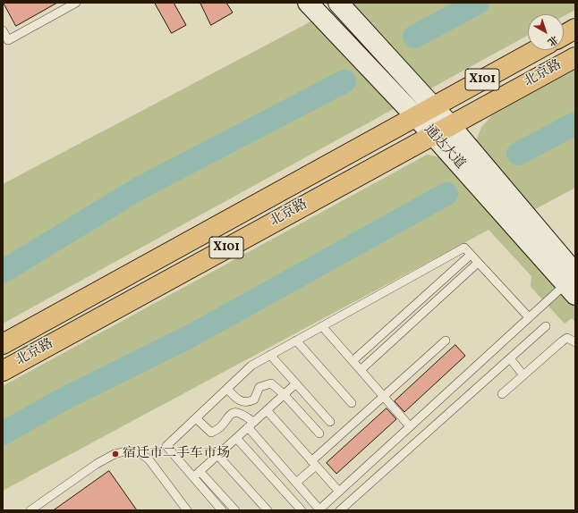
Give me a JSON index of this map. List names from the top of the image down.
{
  "streets": {
    "main road": ["北京路", "X101", "通达大道"]
  },
  "crossings": [
    ["北京路", "通达大道"]
  ],
  "places": ["宿迁市二手车市场"],
  "north": "bottom right"
}
